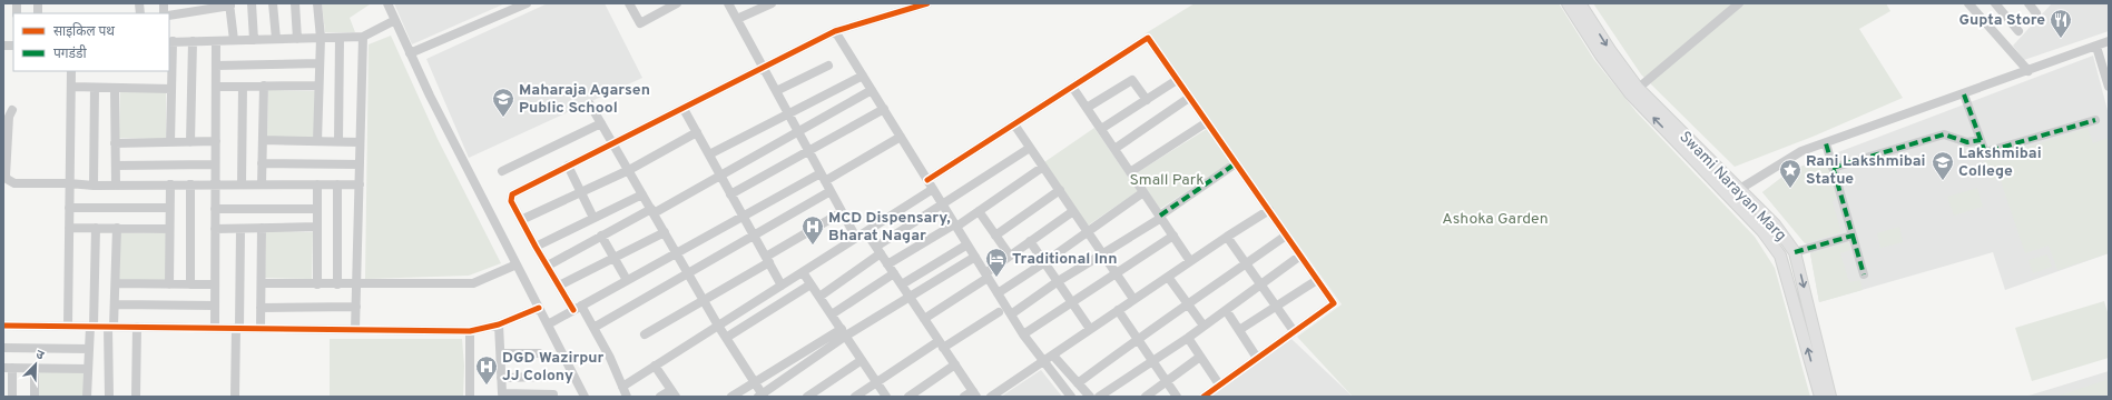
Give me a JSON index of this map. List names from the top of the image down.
{
  "streets": {
    "main road": ["Swami Narayan Marg"]
  },
  "parks": ["Small Park", "Ashoka Garden"],
  "places": {
    "restaurant": ["Gupta Store"],
    "school or university": ["Maharaja Agarsen Public School", "Lakshmibai College"],
    "place": ["Rani Lakshmibai Statue"],
    "hospital": ["MCD Dispensary, Bharat Nagar", "DGD Wazirpur JJ Colony"],
    "hotel": ["Traditional Inn"]
  },
  "legend": ["साइकिल पथ", "पगडंडी"],
  "north": "top right"
}
